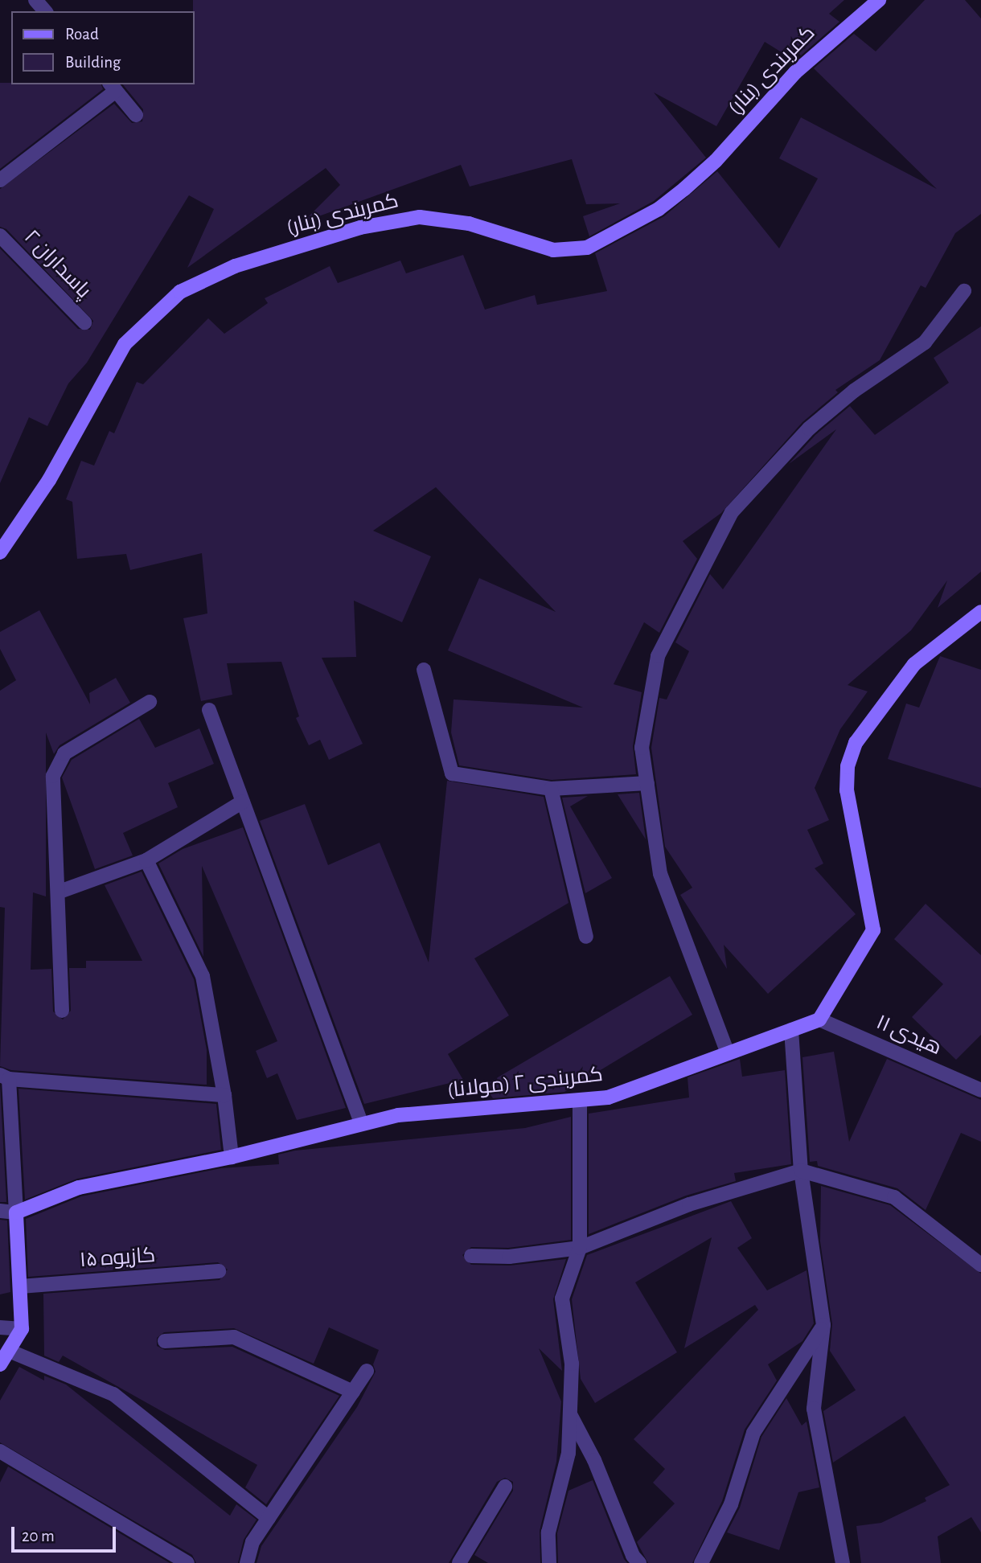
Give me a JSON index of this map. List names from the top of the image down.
{
  "streets": {
    "street": [
      "کمربندی (بنار)",
      "پاسداران ۲",
      "هیدی ۱۱",
      "کمربندی ۲ (مولانا)",
      "کازیوه ۱۵"
    ]
  },
  "crossings": [
    ["هیدی ۱۱", "کمربندی ۲ (مولانا)"]
  ],
  "legend": ["Road", "Building"],
  "scale_bar": "20 m"
}
